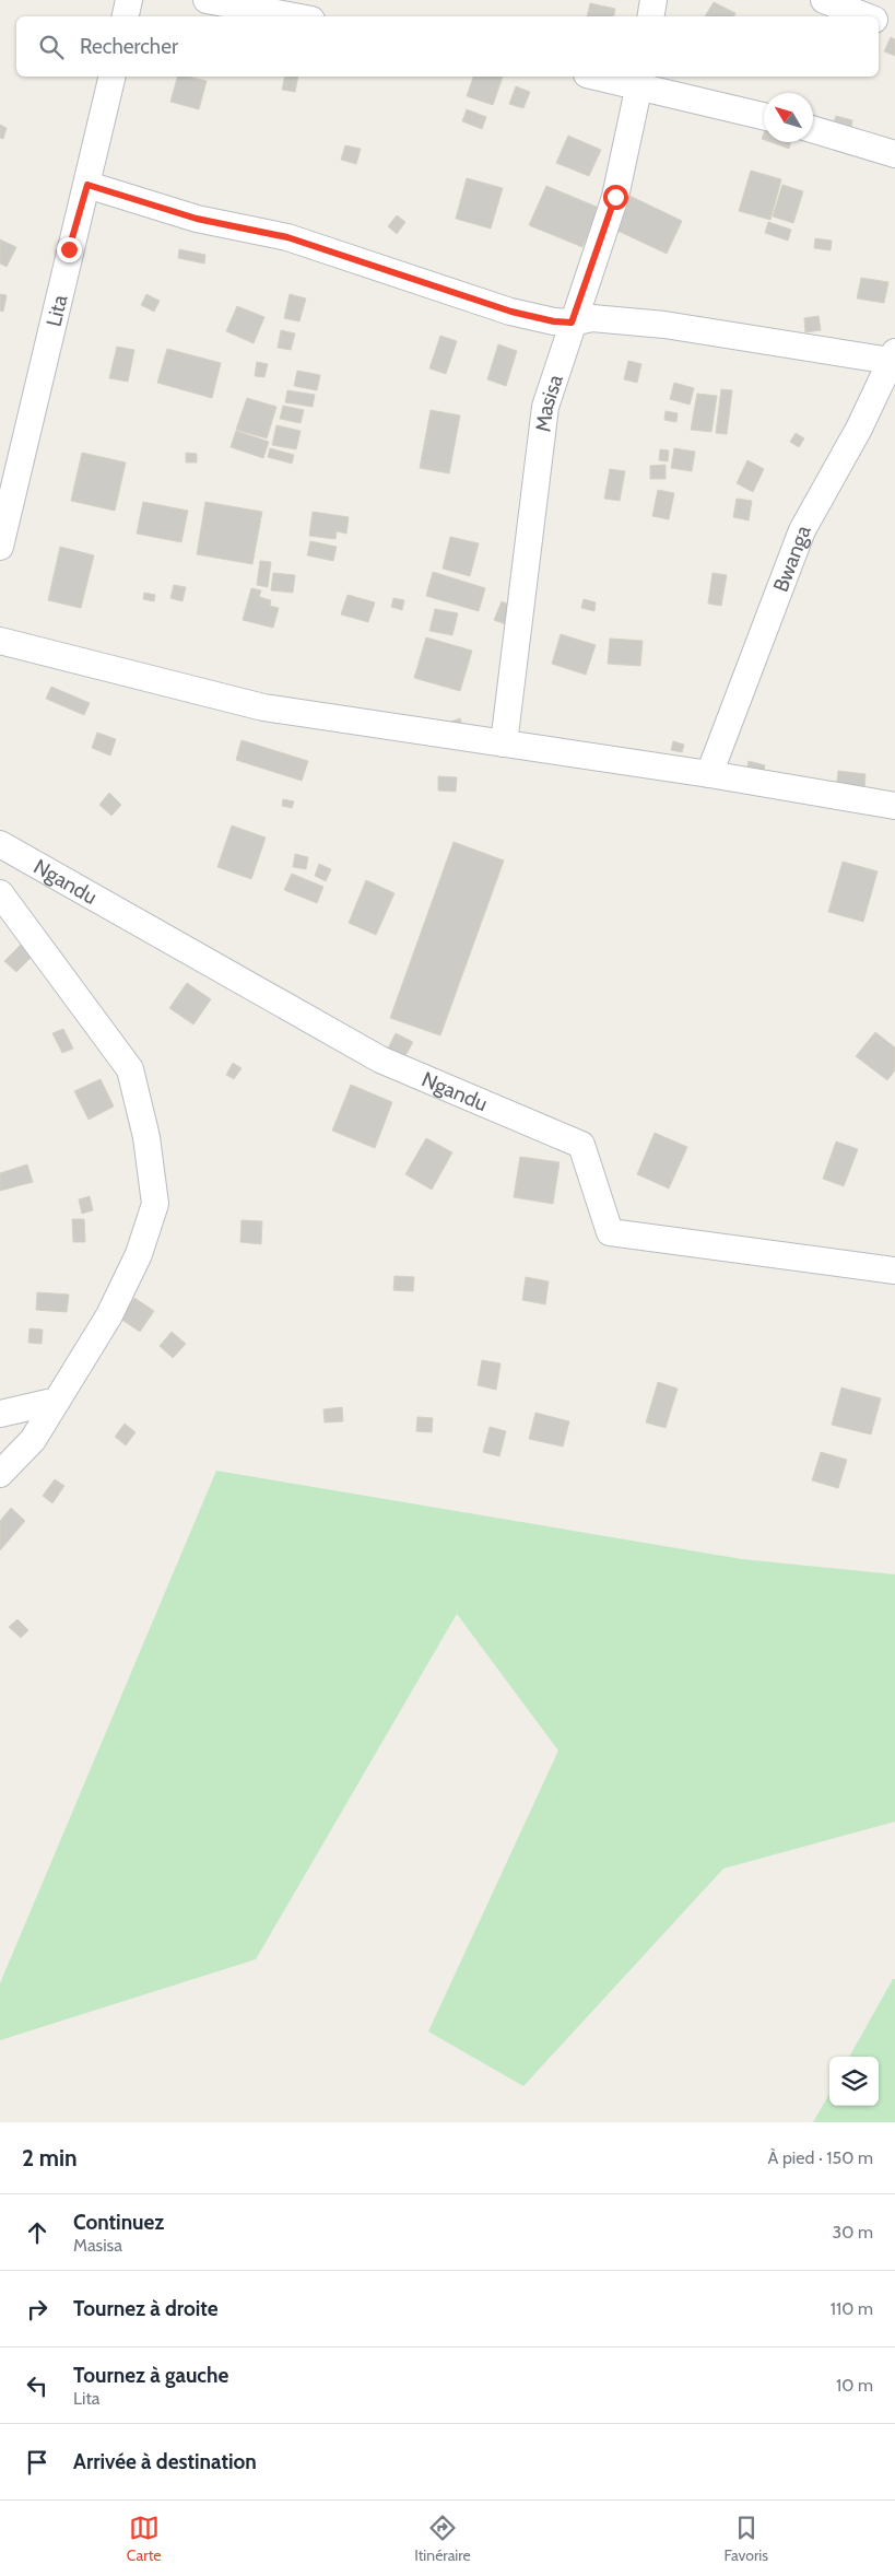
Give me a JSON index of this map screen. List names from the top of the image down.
{
  "streets": {
    "street": [
      "Lita",
      "Masisa",
      "Bwanga",
      "Ngandu"
    ]
  },
  "north": "top left",
  "page": {
    "search": "Rechercher",
    "heading": ["2 min", "À pied · 150 m"],
    "list": [
      ["Continuez", "Masisa", "30 m"],
      ["Tournez à droite", "110 m"],
      ["Tournez à gauche", "Lita", "10 m"],
      "Arrivée à destination"
    ],
    "nav": ["Carte", "Itinéraire", "Favoris"]
  }
}
